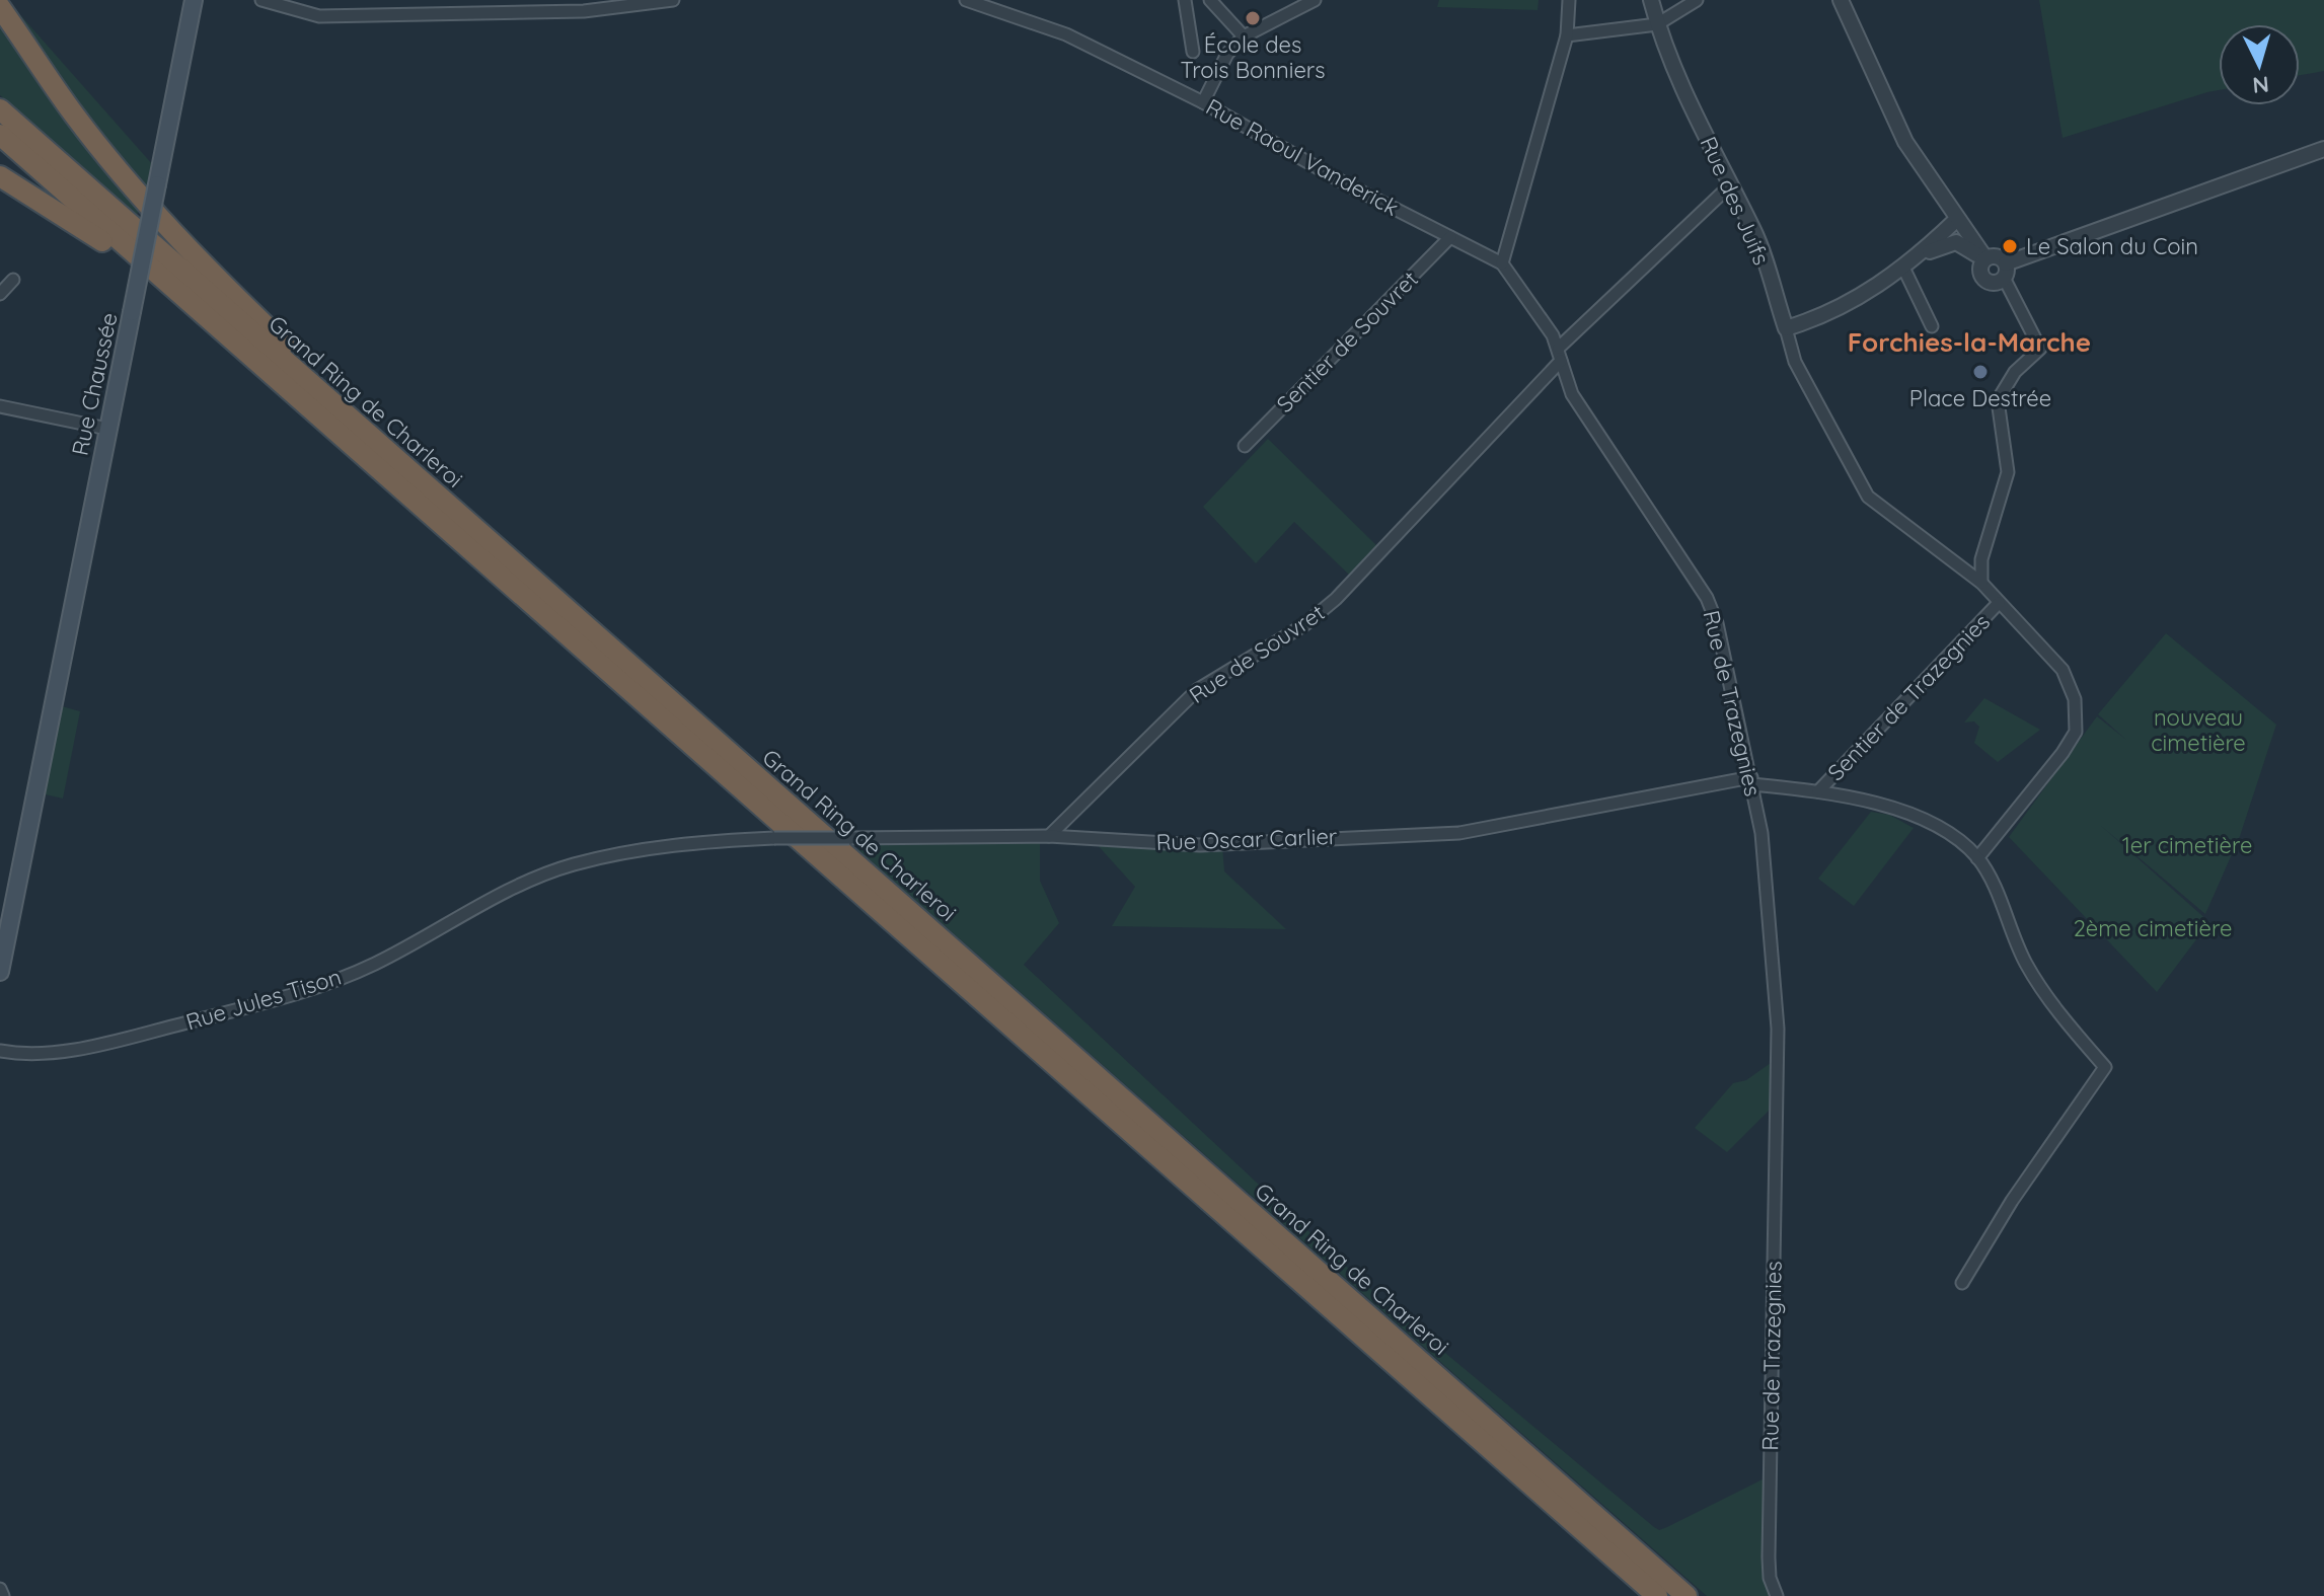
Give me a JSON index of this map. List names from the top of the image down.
{
  "streets": {
    "highway": ["Grand Ring de Charleroi"],
    "main road": ["Rue Chaussée"],
    "street": [
      "Rue Raoul Vanderick",
      "Rue des Juifs",
      "Sentier de Souvret",
      "Rue de Souvret",
      "Sentier de Trazegnies",
      "Rue de Trazegnies",
      "Rue Oscar Carlier",
      "Rue Jules Tison"
    ]
  },
  "crossings": [
    ["Rue Raoul Vanderick", "Sentier de Souvret"],
    ["Rue Raoul Vanderick", "Rue de Trazegnies"],
    ["Rue de Souvret", "Rue de Trazegnies"],
    ["Rue de Souvret", "Rue Oscar Carlier"],
    ["Sentier de Trazegnies", "Rue Oscar Carlier"],
    ["Rue de Trazegnies", "Rue Oscar Carlier"],
    ["Rue Oscar Carlier", "Rue Jules Tison"]
  ],
  "districts": ["Forchies-la-Marche"],
  "parks": ["nouveau cimetière", "1er cimetière", "2ème cimetière"],
  "places": ["École des Trois Bonniers", "Le Salon du Coin", "Place Destrée"],
  "north": "bottom"
}
